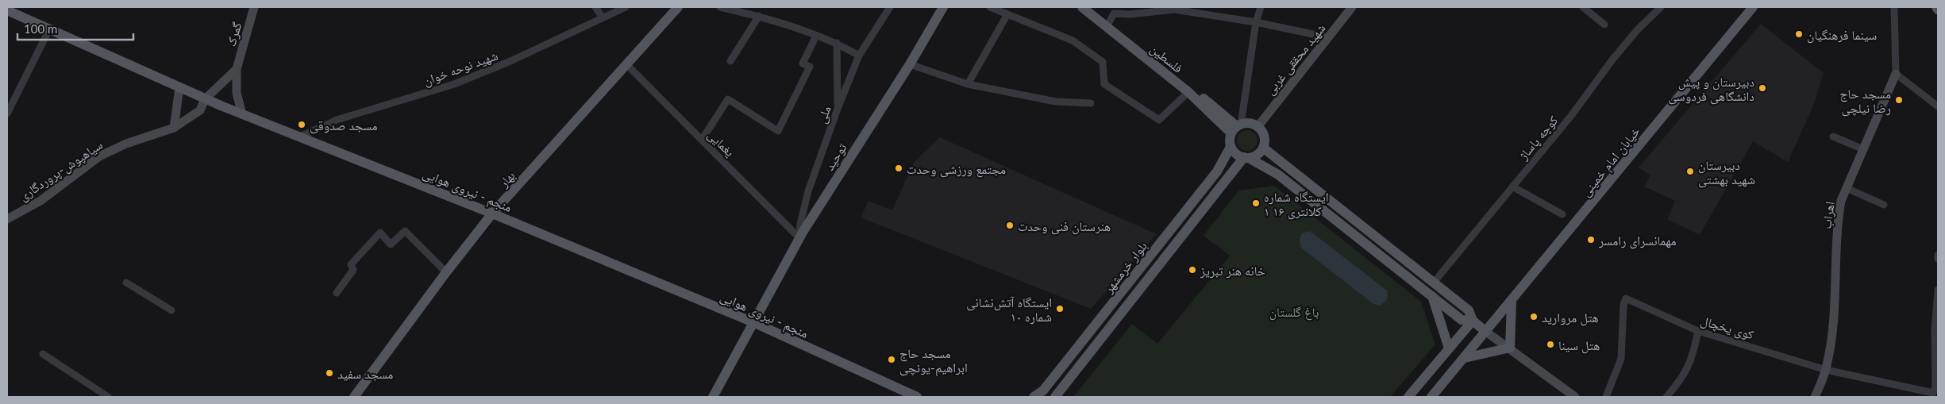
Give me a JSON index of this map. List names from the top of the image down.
{
  "streets": {
    "main road": [
      "فلسطین",
      "توحید",
      "خیابان امام خمینی",
      "بهار",
      "منجم - نیروی هوایی",
      "بلوار خرمشهر"
    ],
    "street": [
      "گمرک",
      "شهید محققی غربی",
      "شهید نوحه خوان",
      "ملی",
      "کوچه پاساژ",
      "یغمایی",
      "سیاهپوش-پروردگاری",
      "اهراب",
      "کوی یخچال"
    ]
  },
  "crossings": [
    ["گمرک", "منجم - نیروی هوایی"],
    ["فلسطین", "شهید محققی غربی"],
    ["فلسطین", "بلوار خرمشهر"],
    ["شهید محققی غربی", "بلوار خرمشهر"],
    ["شهید نوحه خوان", "منجم - نیروی هوایی"],
    ["ملی", "یغمایی"],
    ["ملی", "توحید"],
    ["یغمایی", "توحید"],
    ["یغمایی", "بهار"],
    ["توحید", "منجم - نیروی هوایی"],
    ["سیاهپوش-پروردگاری", "منجم - نیروی هوایی"],
    ["بهار", "منجم - نیروی هوایی"],
    ["اهراب", "کوی یخچال"]
  ],
  "parks": ["باغ گلستان"],
  "places": [
    "سینما فرهنگیان",
    "دبیرستان و پیش دانشگاهی فردوسی",
    "مسجد حاج رضا نیلچی",
    "مسجد صدوقی",
    "مجتمع ورزشی وحدت",
    "دبیرستان شهید بهشتی",
    "ایستگاه شماره ۱ کلانتری ۱۶",
    "هنرستان فنی وحدت",
    "مهمانسرای رامسر",
    "خانه هنر تبریز",
    "ایستگاه آتش‌نشانی شماره ۱۰",
    "هتل مروارید",
    "هتل سینا",
    "مسجد حاج ابراهیم-یونچی",
    "مسجد سفید"
  ],
  "scale_bar": "100 m"
}
